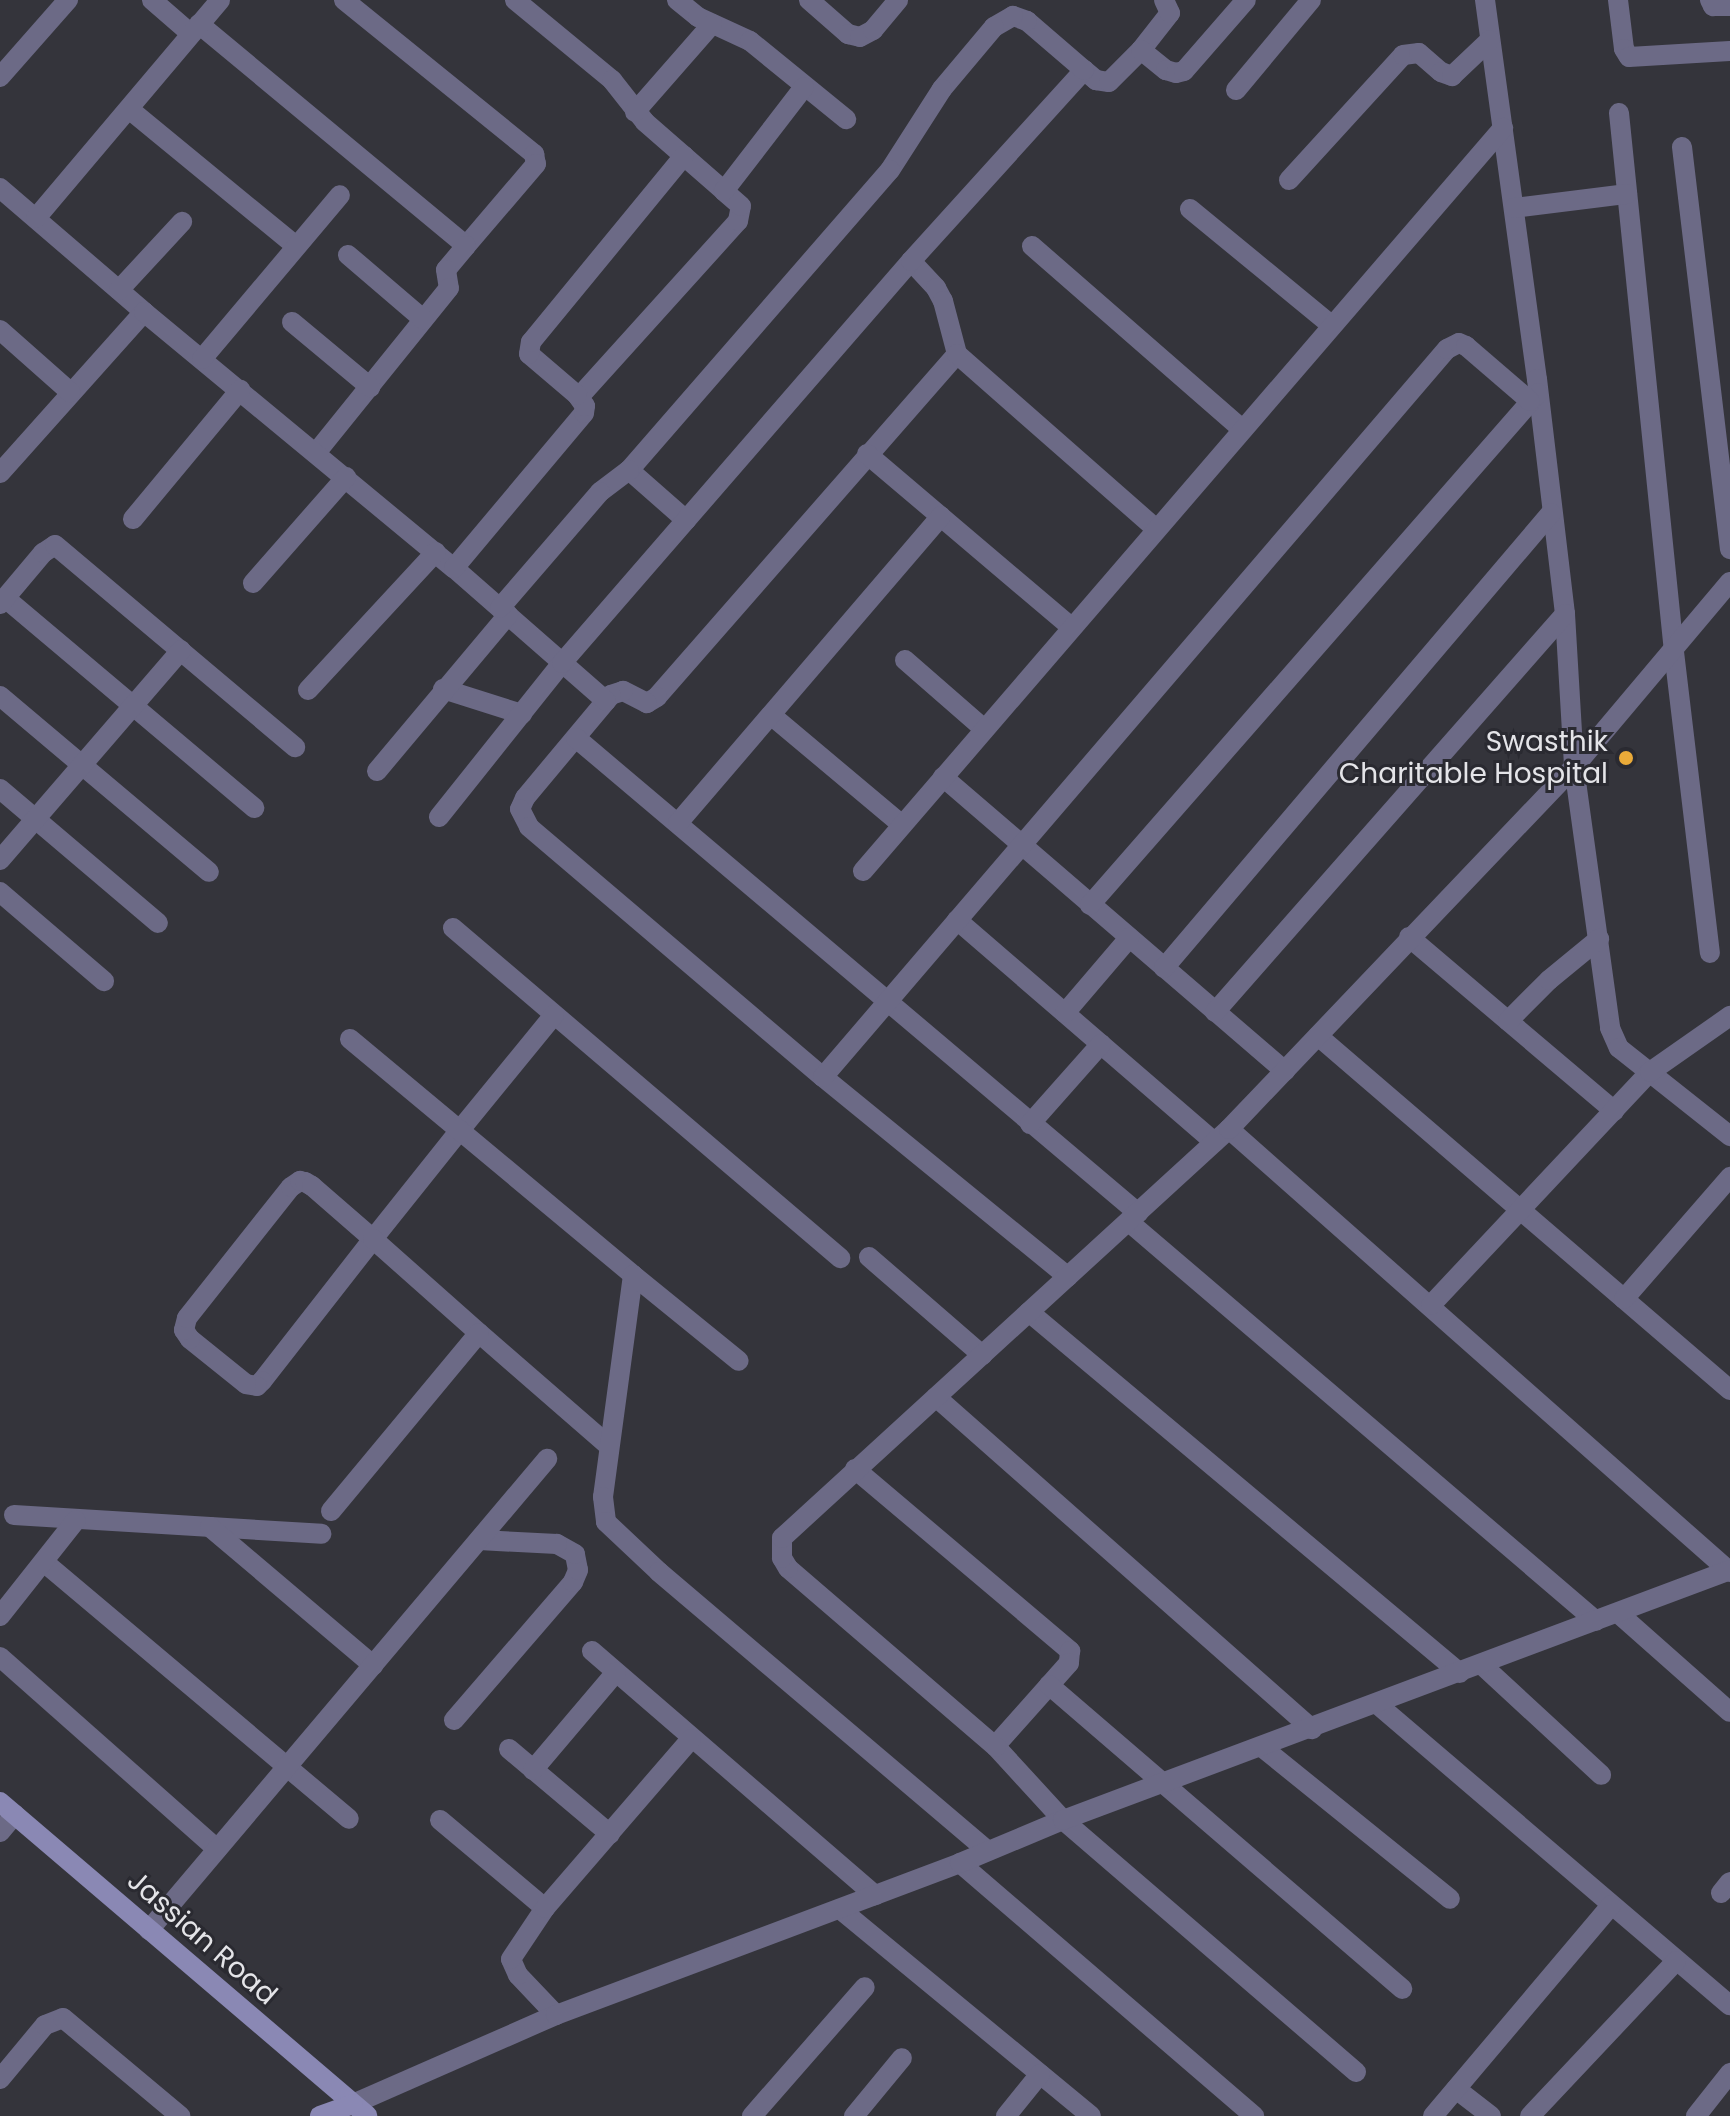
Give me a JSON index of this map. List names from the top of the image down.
{
  "streets": {
    "street": ["Jassian Road"]
  },
  "places": ["Swasthik Charitable Hospital"]
}
